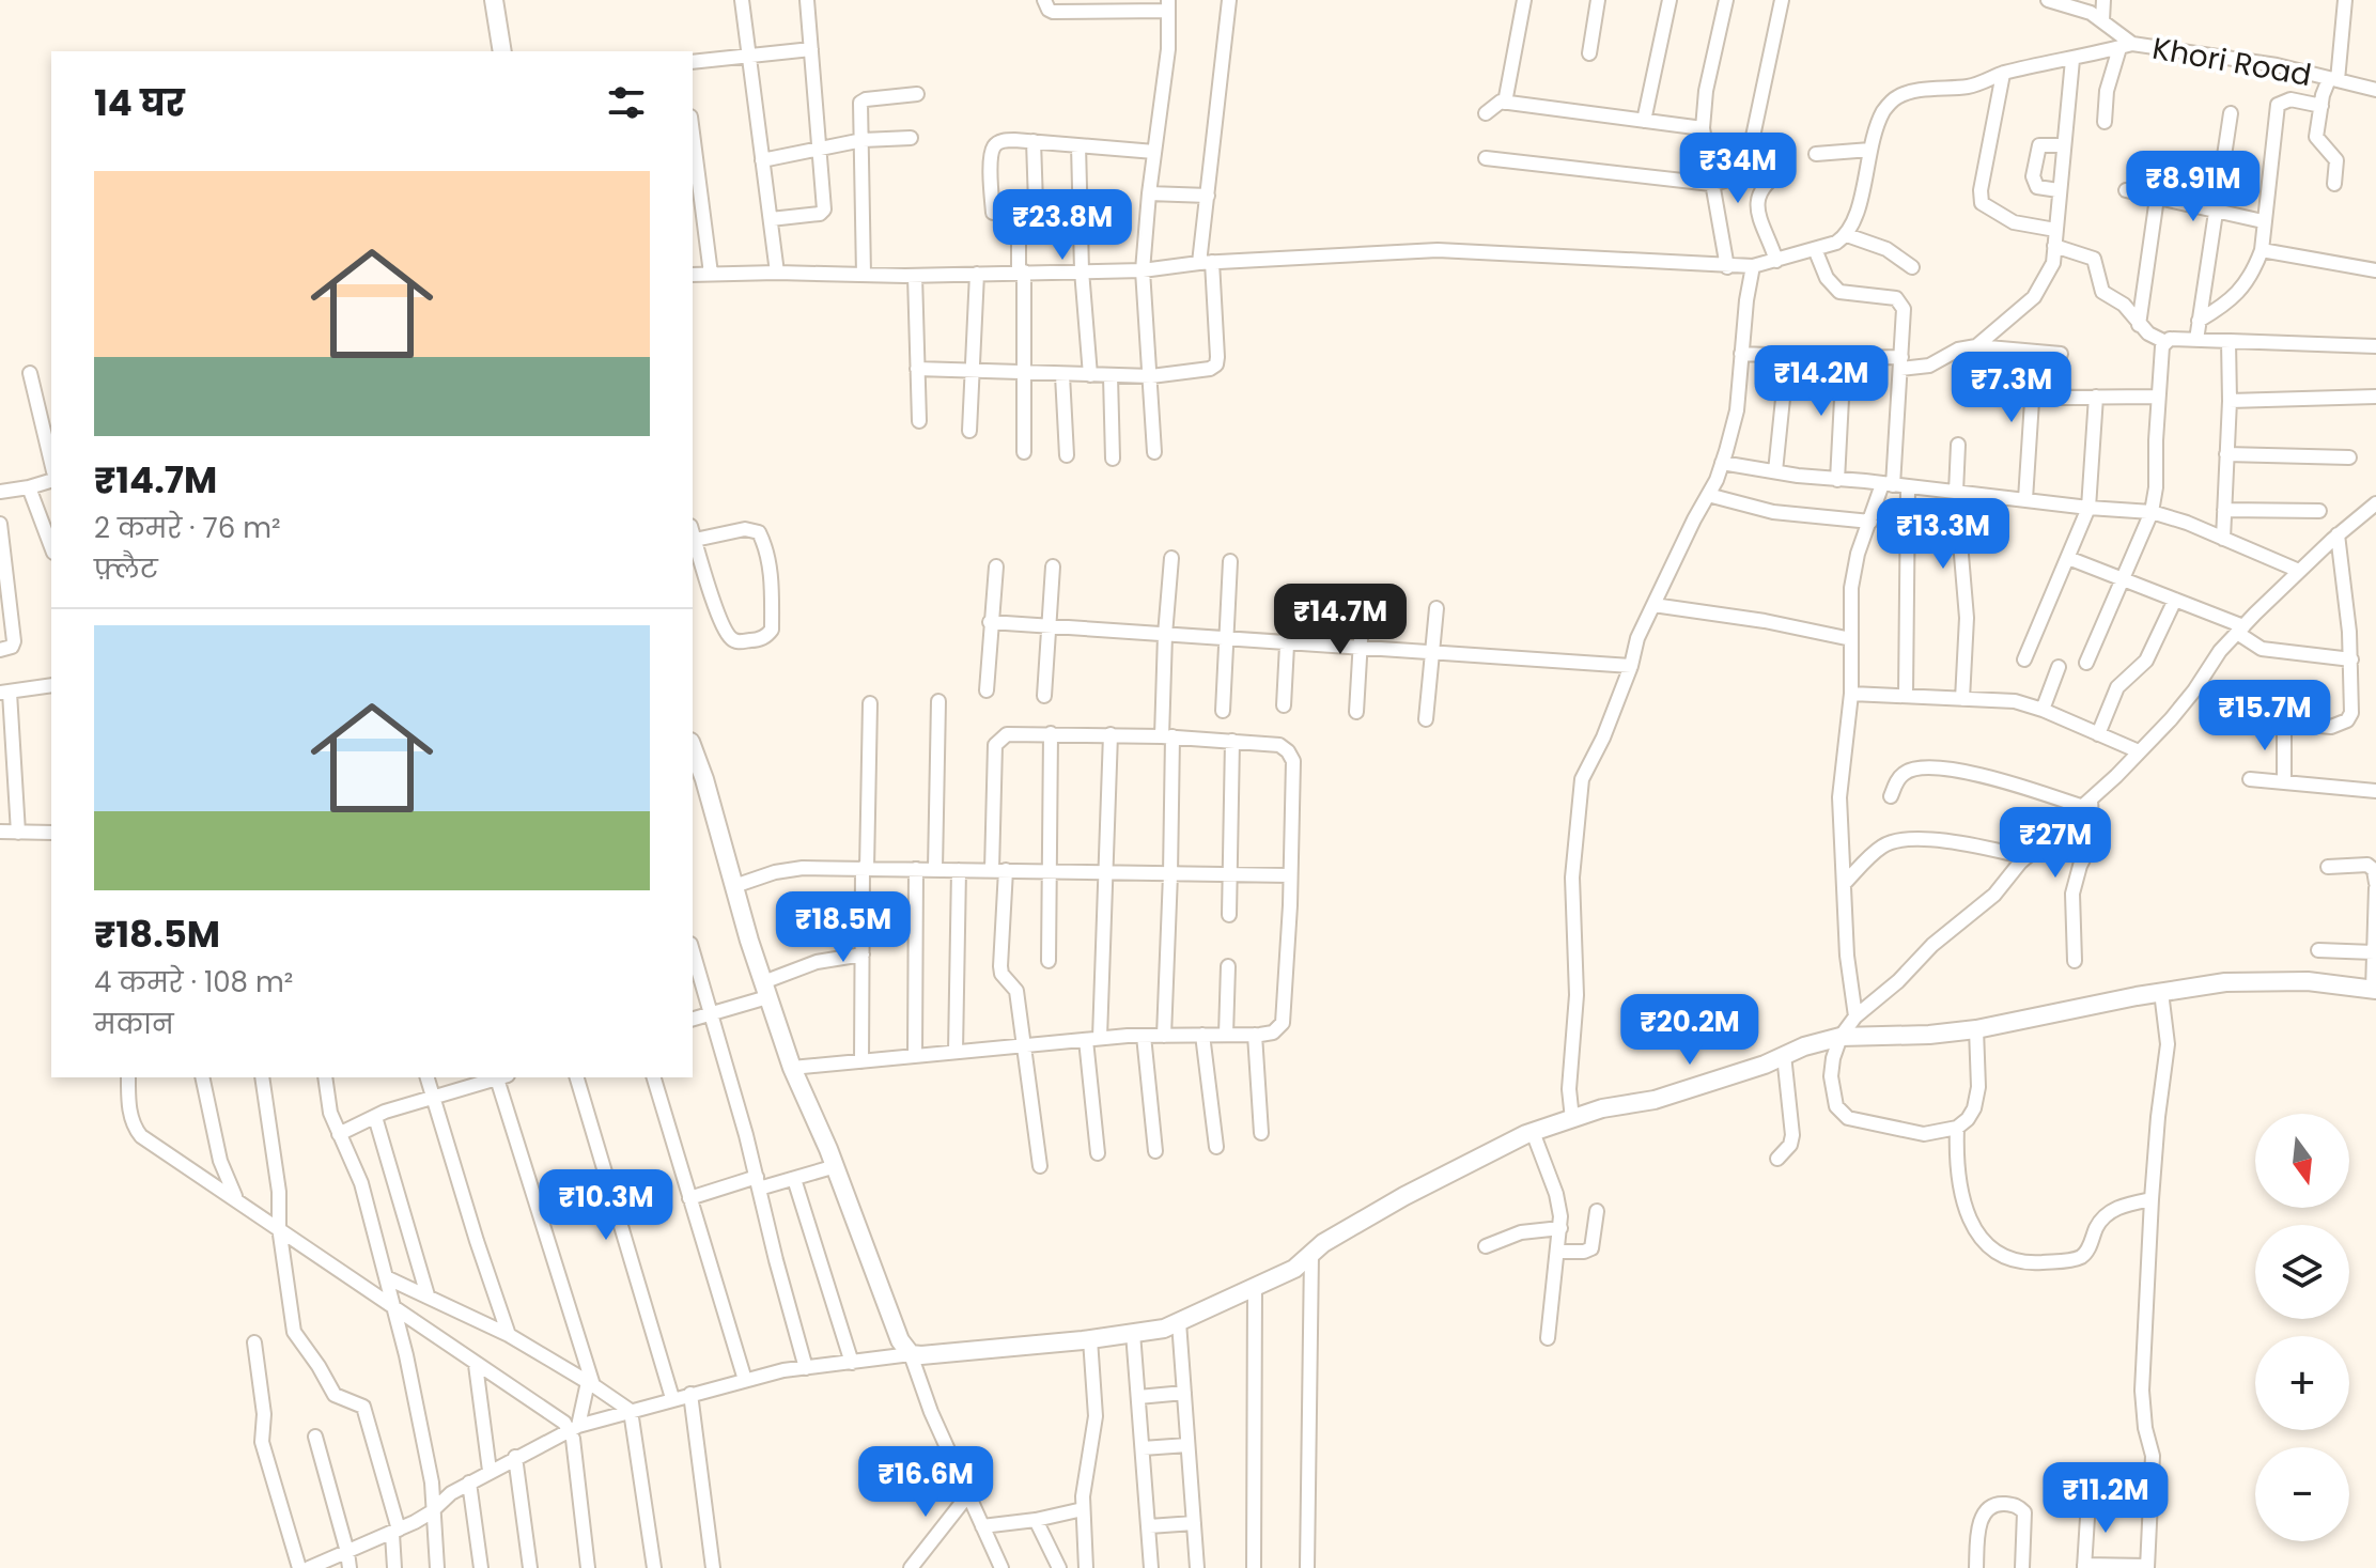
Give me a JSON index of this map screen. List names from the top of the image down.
{
  "streets": {
    "street": ["Khori Road"]
  },
  "north": "bottom",
  "page": {
    "heading": "14 घर",
    "price": [
      "₹34M",
      "₹8.91M",
      "₹23.8M",
      "₹14.2M",
      "₹7.3M",
      "₹13.3M",
      "₹14.7M",
      "₹15.7M",
      "₹27M",
      "₹18.5M",
      "₹20.2M",
      "₹10.3M",
      "₹16.6M",
      "₹11.2M"
    ],
    "list": [
      {
        "name": "₹14.7M",
        "note": "2 कमरे · 76 m² · फ़्लैट"
      },
      {
        "name": "₹18.5M",
        "note": "4 कमरे · 108 m² · मकान"
      }
    ],
    "map_buttons": ["+", "−"]
  }
}
